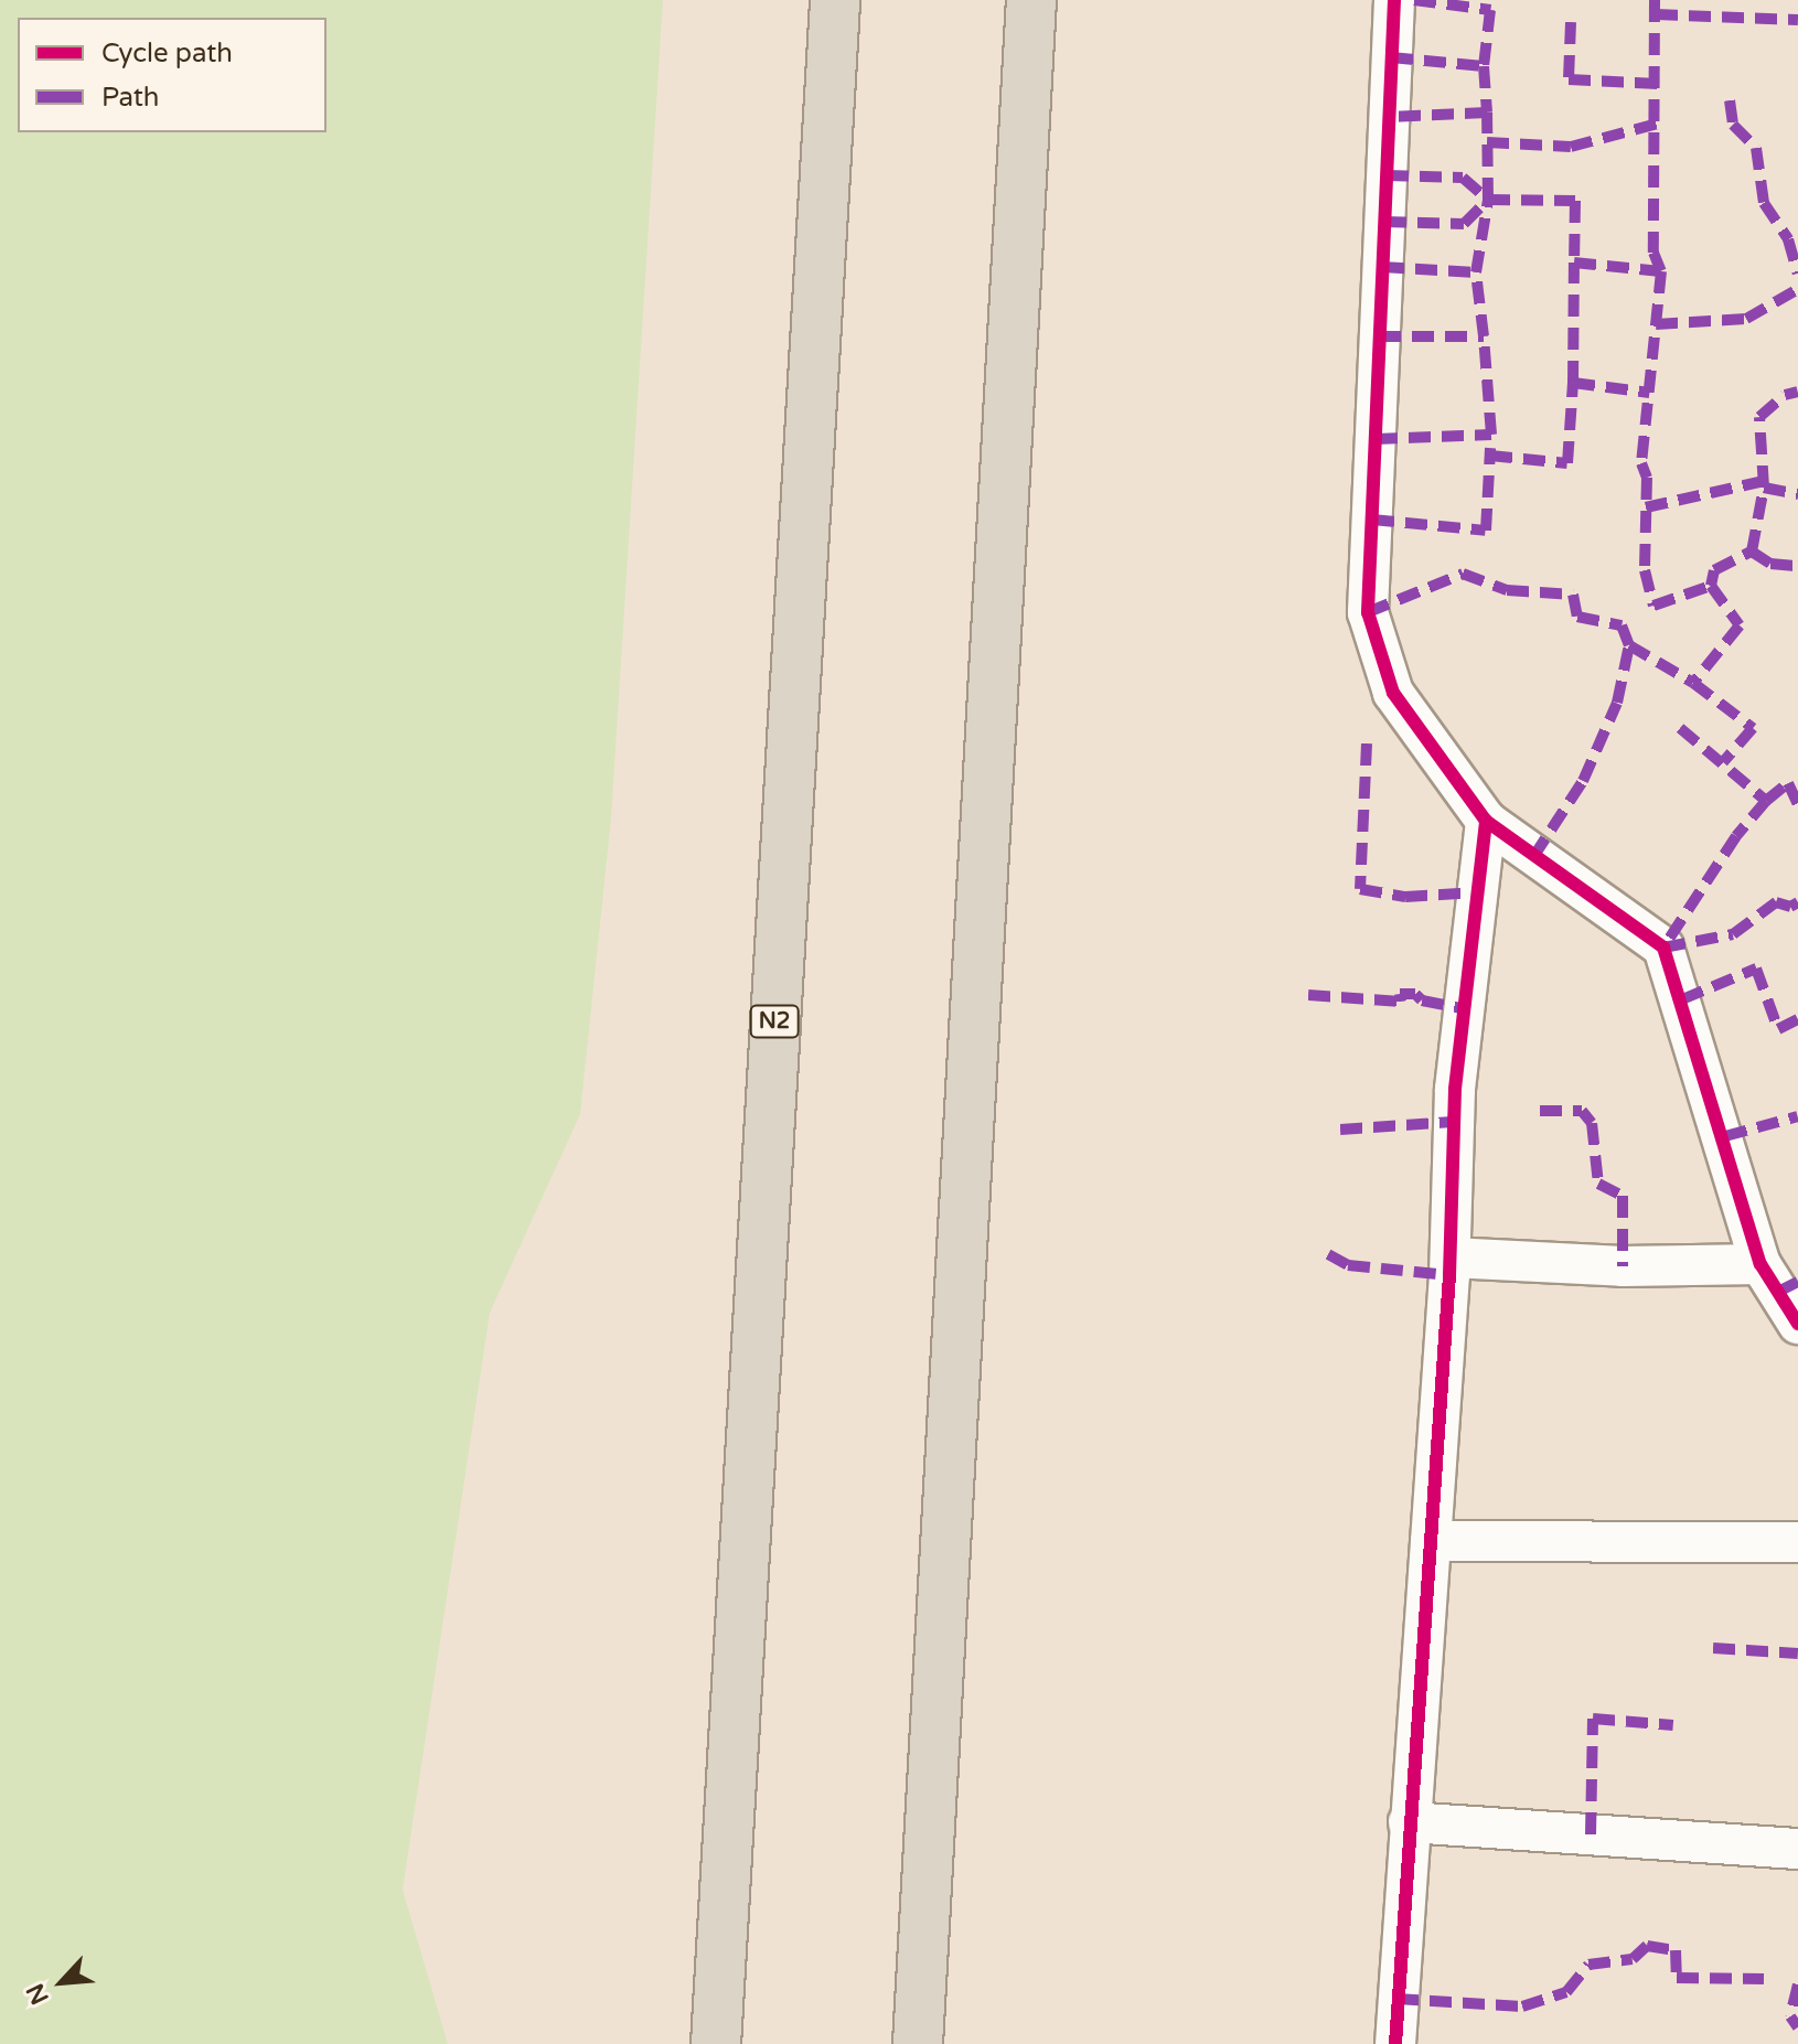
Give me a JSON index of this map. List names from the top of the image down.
{
  "streets": {
    "highway": ["N2"]
  },
  "legend": ["Cycle path", "Path"],
  "north": "bottom left"
}
